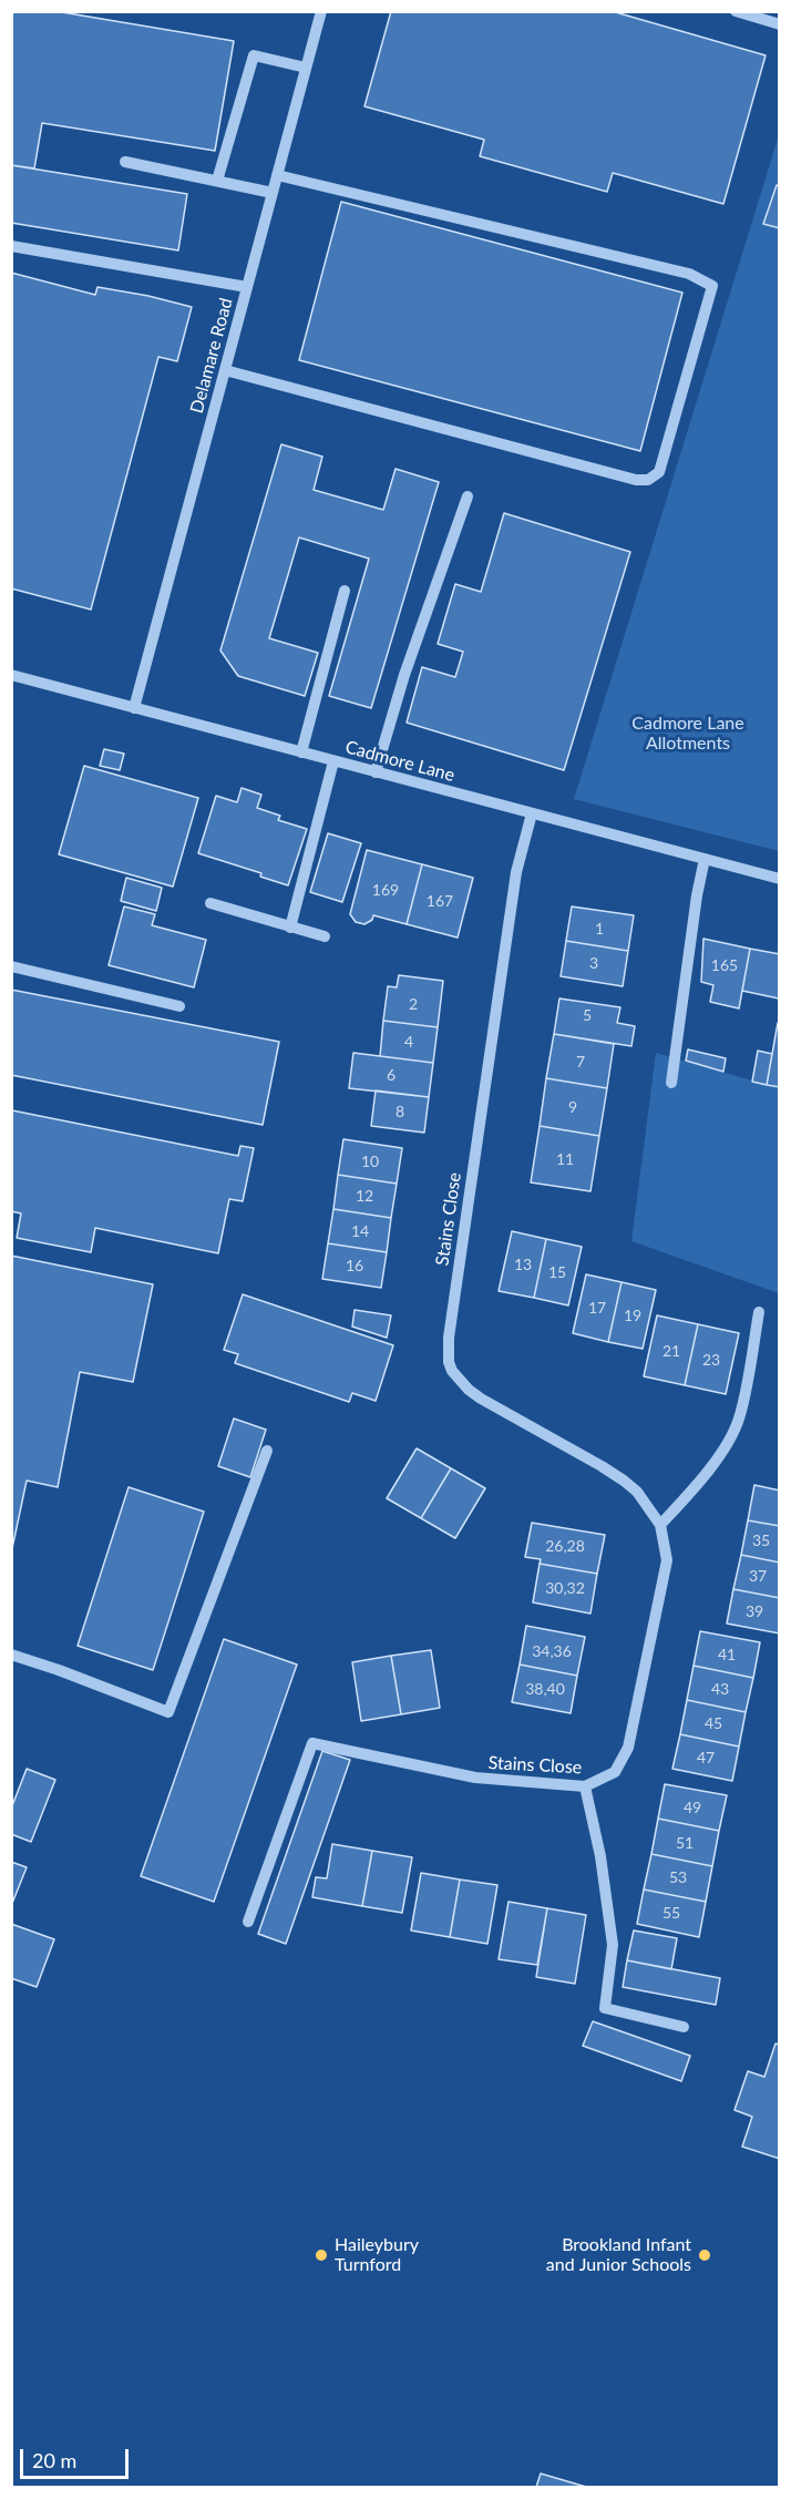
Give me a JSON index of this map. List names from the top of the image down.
{
  "streets": {
    "street": ["Delamare Road", "Cadmore Lane", "Stains Close"]
  },
  "crossings": [
    ["Delamare Road", "Cadmore Lane"],
    ["Cadmore Lane", "Stains Close"]
  ],
  "parks": ["Cadmore Lane Allotments"],
  "places": ["Haileybury Turnford", "Brookland Infant and Junior Schools"],
  "house_numbers": [
    "169",
    "167",
    "1",
    "3",
    "165",
    "2",
    "5",
    "4",
    "7",
    "6",
    "9",
    "8",
    "11",
    "10",
    "12",
    "14",
    "13",
    "16",
    "15",
    "17",
    "19",
    "21",
    "23",
    "35",
    "26,28",
    "37",
    "30,32",
    "39",
    "34,36",
    "41",
    "38,40",
    "43",
    "45",
    "47",
    "49",
    "51",
    "53",
    "55"
  ],
  "scale_bar": "20 m"
}
